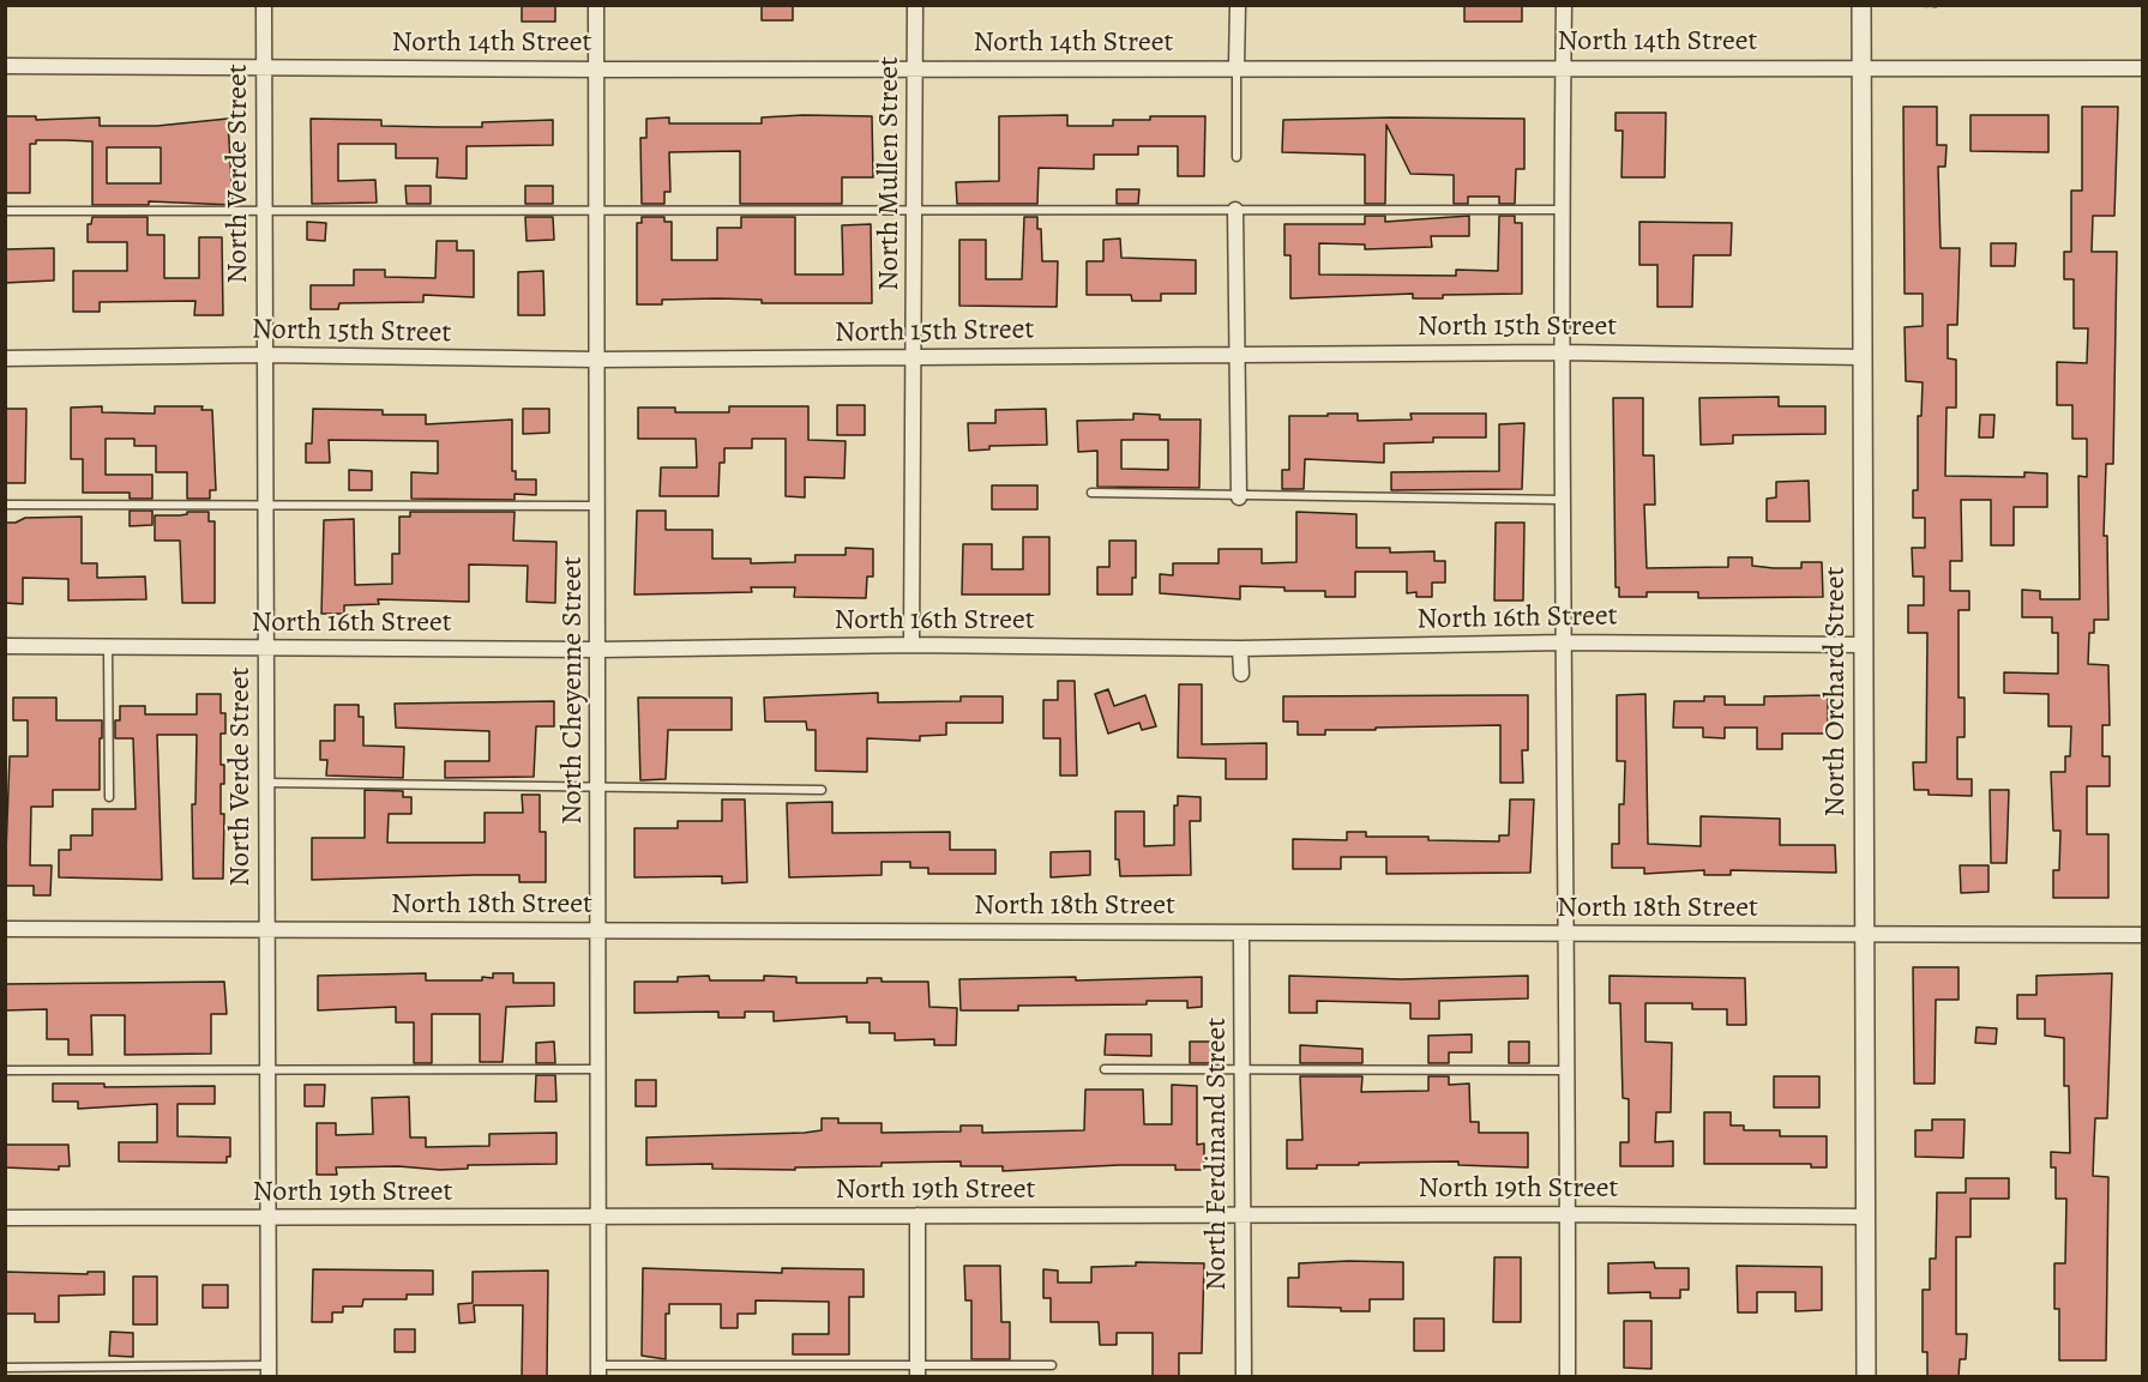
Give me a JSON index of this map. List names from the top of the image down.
{
  "streets": {
    "street": [
      "North 14th Street",
      "North Verde Street",
      "North Mullen Street",
      "North 15th Street",
      "North 16th Street",
      "North Cheyenne Street",
      "North Orchard Street",
      "North 18th Street",
      "North Ferdinand Street",
      "North 19th Street"
    ]
  },
  "crossings": [
    ["North 14th Street", "North Verde Street"],
    ["North 14th Street", "North Mullen Street"],
    ["North 14th Street", "North Cheyenne Street"],
    ["North 14th Street", "North Orchard Street"],
    ["North Verde Street", "North 15th Street"],
    ["North Verde Street", "North 16th Street"],
    ["North Verde Street", "North 18th Street"],
    ["North Verde Street", "North 19th Street"],
    ["North Mullen Street", "North 15th Street"],
    ["North Mullen Street", "North 16th Street"],
    ["North 15th Street", "North Cheyenne Street"],
    ["North 15th Street", "North Orchard Street"],
    ["North 16th Street", "North Cheyenne Street"],
    ["North 16th Street", "North Orchard Street"],
    ["North Cheyenne Street", "North 18th Street"],
    ["North Cheyenne Street", "North 19th Street"],
    ["North Orchard Street", "North 18th Street"],
    ["North Orchard Street", "North 19th Street"],
    ["North 18th Street", "North Ferdinand Street"],
    ["North Ferdinand Street", "North 19th Street"]
  ]
}
